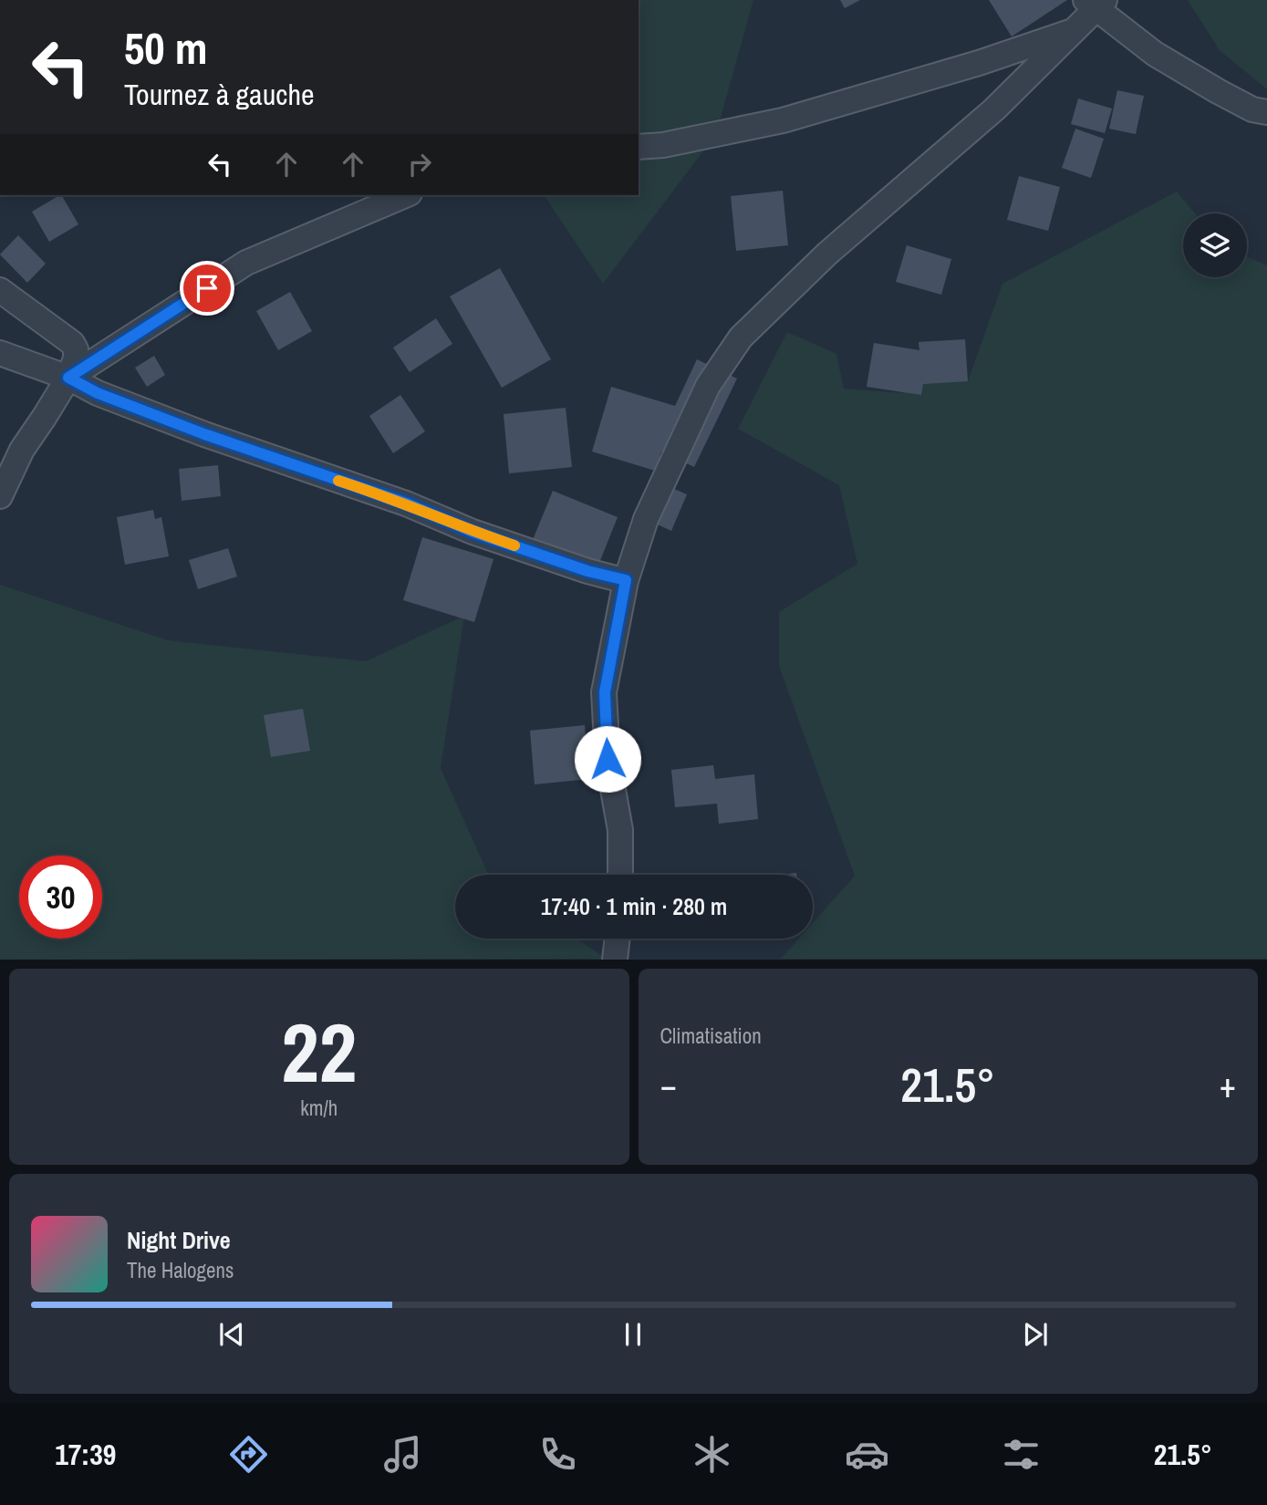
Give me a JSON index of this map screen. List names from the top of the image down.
{
  "page": {
    "turn": ["50 m", "Tournez à gauche"],
    "limit": "30",
    "trip": "17:40 · 1 min · 280 m",
    "tile": [
      ["22", "km/h"],
      "Climatisation"
    ],
    "heat": ["−", "21.5°", "+"],
    "song": ["Night Drive", "The Halogens"],
    "tabs": ["17:39", "21.5°"]
  }
}
